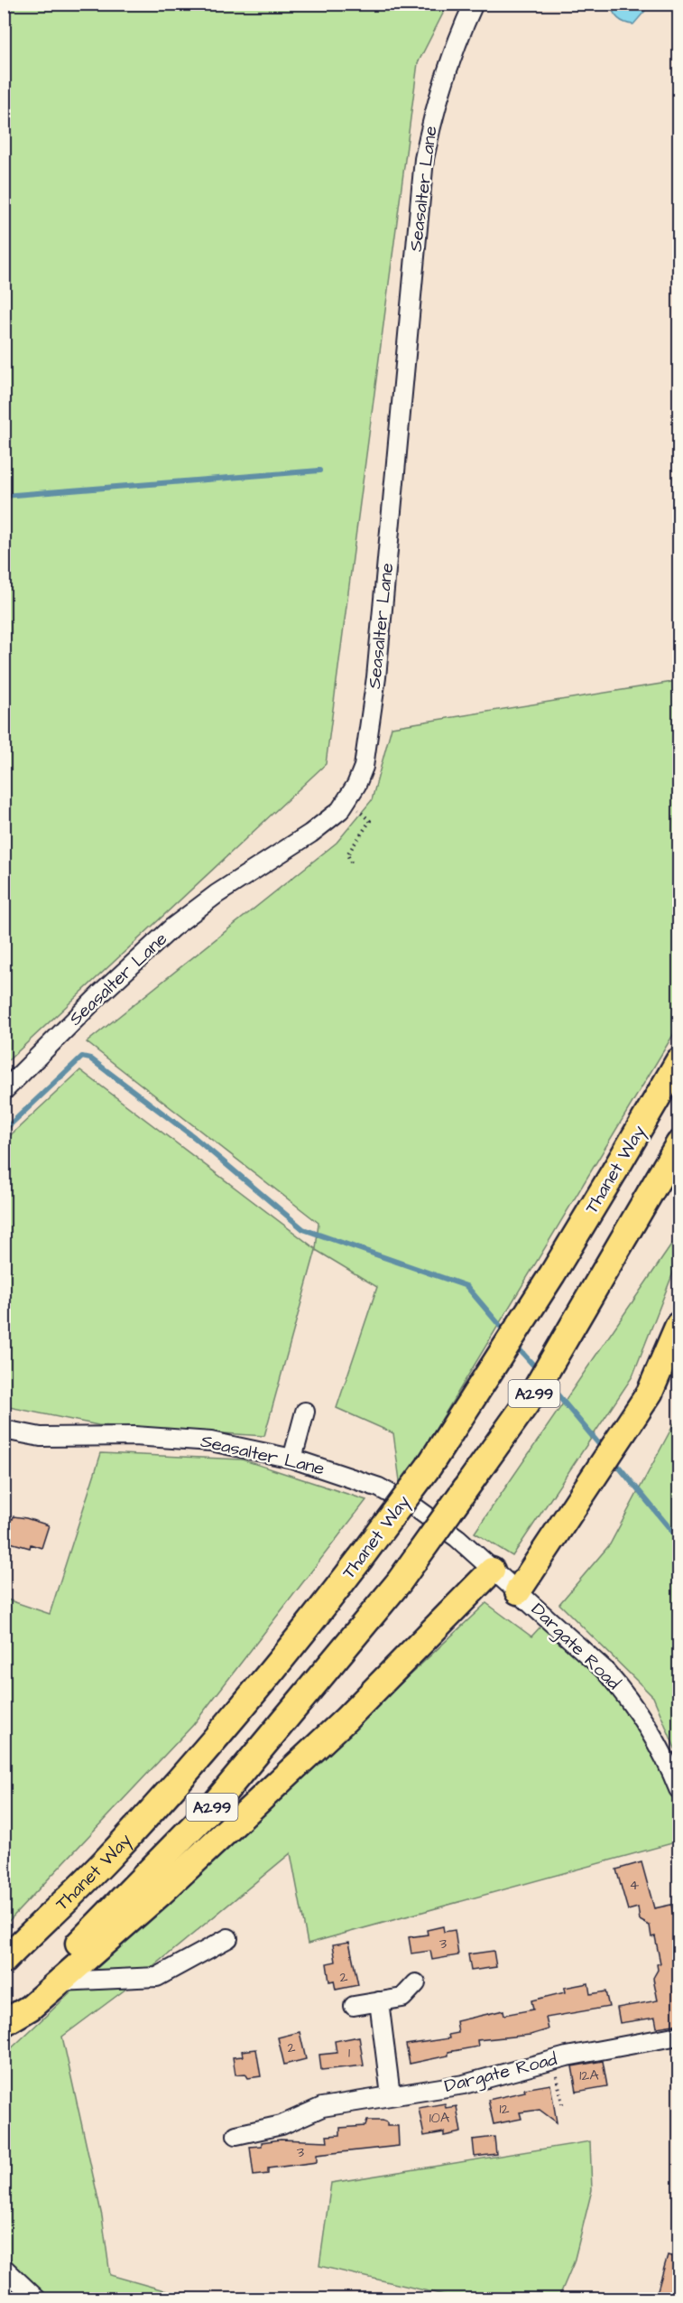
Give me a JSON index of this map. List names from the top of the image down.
{
  "streets": {
    "highway": ["Thanet Way", "A299"],
    "street": ["Seasalter Lane", "Dargate Road"]
  },
  "crossings": [
    ["Seasalter Lane", "Dargate Road"]
  ],
  "house_numbers": [
    "4",
    "3",
    "2",
    "2",
    "1",
    "12A",
    "12",
    "10A",
    "3"
  ]
}
